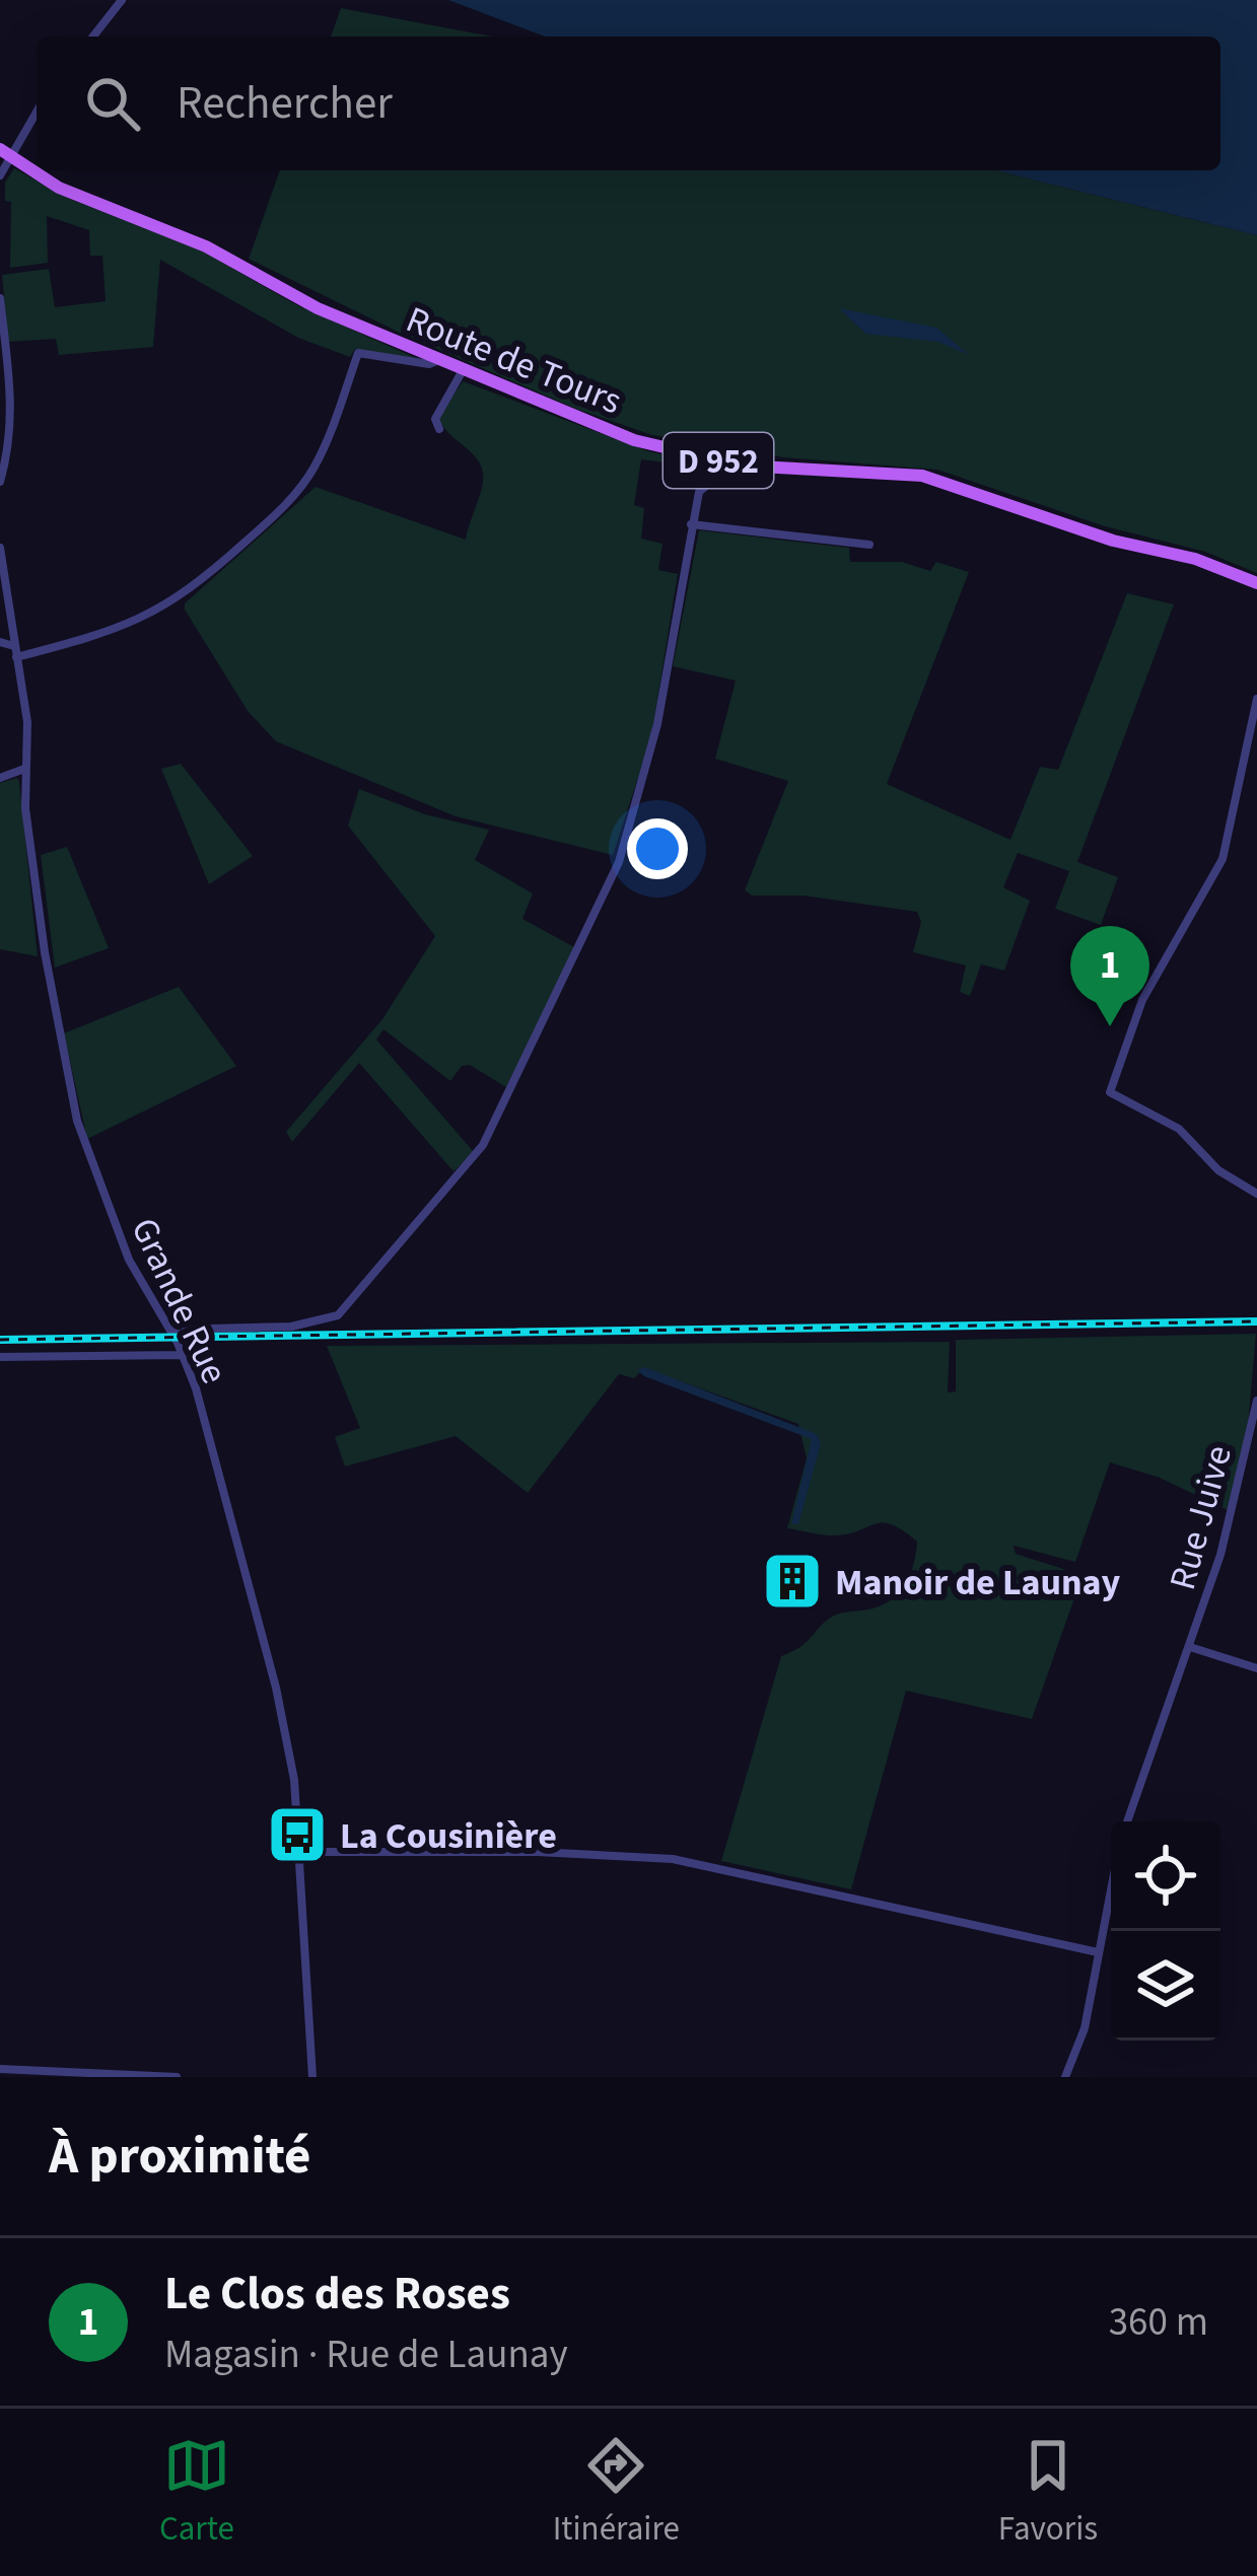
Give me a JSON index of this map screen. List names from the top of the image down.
{
  "streets": {
    "main road": ["Route de Tours", "D 952"],
    "street": ["Grande Rue", "Rue Juive"]
  },
  "places": {
    "building": ["Manoir de Launay"],
    "bus stop": ["La Cousinière"]
  },
  "page": {
    "search": "Rechercher",
    "pins": "1",
    "heading": "À proximité",
    "list": [
      {
        "mark": "1",
        "name": "Le Clos des Roses",
        "note": "Magasin · Rue de Launay",
        "value": "360 m"
      }
    ],
    "nav": ["Carte", "Itinéraire", "Favoris"]
  }
}
